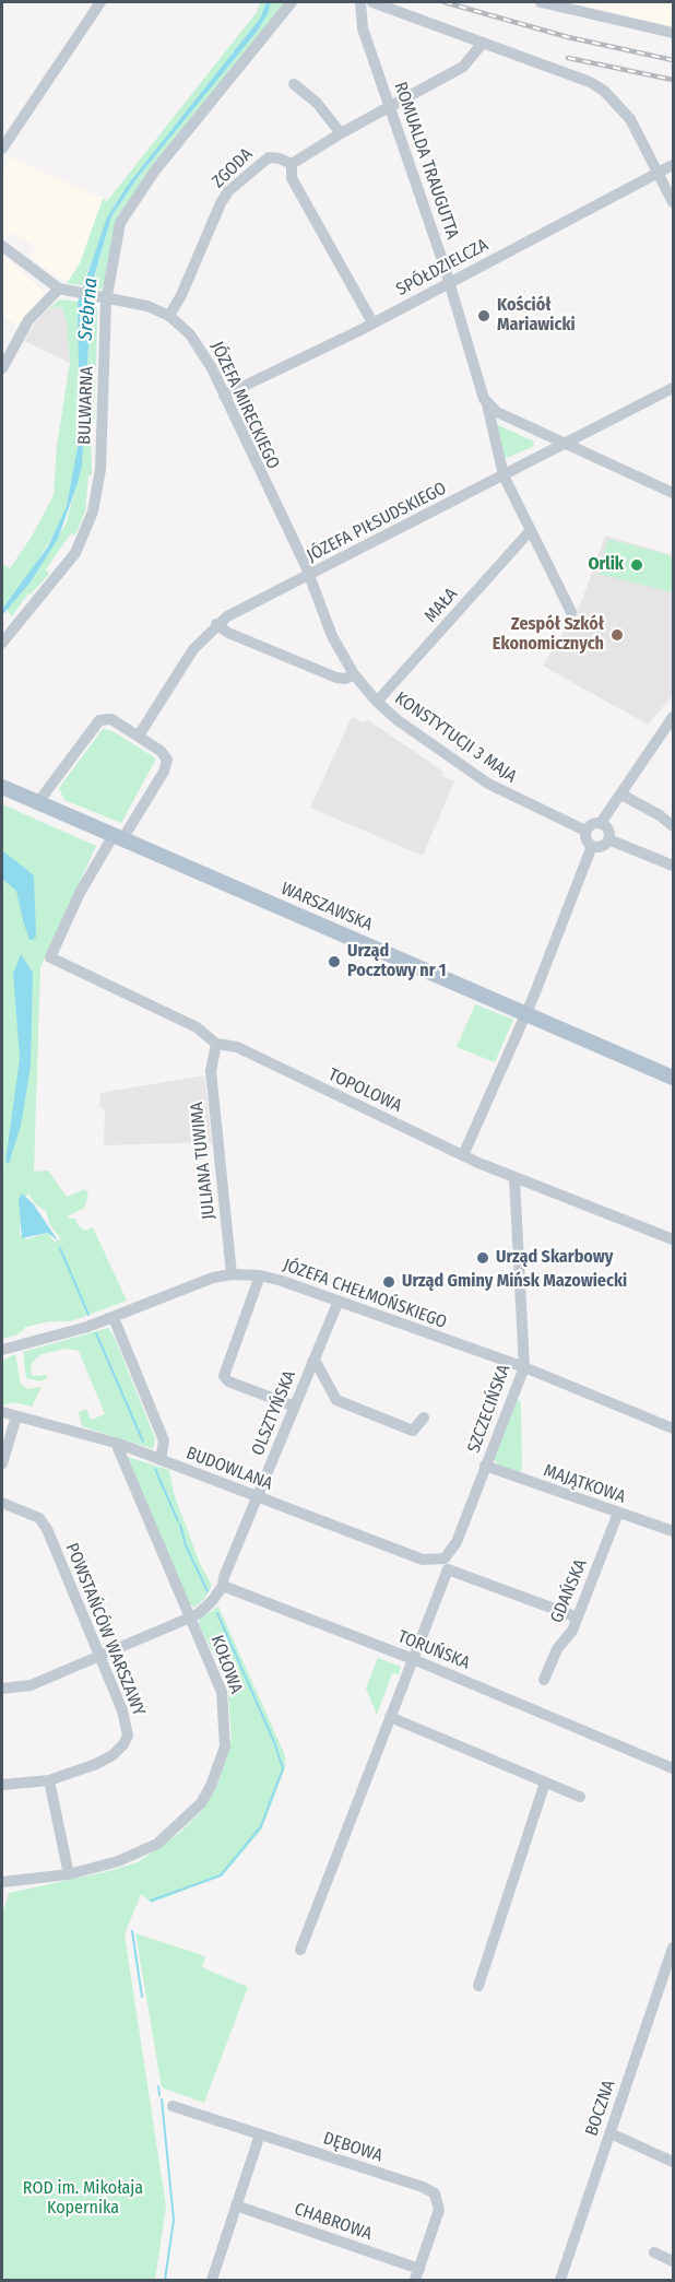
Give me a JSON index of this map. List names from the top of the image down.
{
  "streets": {
    "main road": ["WARSZAWSKA"],
    "street": [
      "ROMUALDA TRAUGUTTA",
      "ZGODA",
      "SPÓŁDZIELCZA",
      "BULWARNA",
      "JÓZEFA MIRECKIEGO",
      "JÓZEFA PIŁSUDSKIEGO",
      "MAŁA",
      "KONSTYTUCJI 3 MAJA",
      "TOPOLOWA",
      "JULIANA TUWIMA",
      "JÓZEFA CHEŁMOŃSKIEGO",
      "SZCZECIŃSKA",
      "OLSZTYŃSKA",
      "BUDOWLANA",
      "MAJĄTKOWA",
      "GDAŃSKA",
      "POWSTAŃCÓW WARSZAWY",
      "TORUŃSKA",
      "KOŁOWA",
      "BOCZNA",
      "DĘBOWA",
      "CHABROWA"
    ]
  },
  "crossings": [
    ["ROMUALDA TRAUGUTTA", "SPÓŁDZIELCZA"],
    ["ROMUALDA TRAUGUTTA", "JÓZEFA PIŁSUDSKIEGO"],
    ["ROMUALDA TRAUGUTTA", "MAŁA"],
    ["ZGODA", "JÓZEFA MIRECKIEGO"],
    ["SPÓŁDZIELCZA", "JÓZEFA MIRECKIEGO"],
    ["BULWARNA", "JÓZEFA MIRECKIEGO"],
    ["JÓZEFA MIRECKIEGO", "JÓZEFA PIŁSUDSKIEGO"],
    ["JÓZEFA MIRECKIEGO", "KONSTYTUCJI 3 MAJA"],
    ["JÓZEFA PIŁSUDSKIEGO", "KONSTYTUCJI 3 MAJA"],
    ["MAŁA", "KONSTYTUCJI 3 MAJA"],
    ["WARSZAWSKA", "TOPOLOWA"],
    ["TOPOLOWA", "JULIANA TUWIMA"],
    ["TOPOLOWA", "SZCZECIŃSKA"],
    ["JULIANA TUWIMA", "JÓZEFA CHEŁMOŃSKIEGO"],
    ["JÓZEFA CHEŁMOŃSKIEGO", "SZCZECIŃSKA"],
    ["JÓZEFA CHEŁMOŃSKIEGO", "OLSZTYŃSKA"],
    ["SZCZECIŃSKA", "BUDOWLANA"],
    ["SZCZECIŃSKA", "MAJĄTKOWA"],
    ["SZCZECIŃSKA", "TORUŃSKA"],
    ["OLSZTYŃSKA", "BUDOWLANA"],
    ["OLSZTYŃSKA", "TORUŃSKA"],
    ["BUDOWLANA", "GDAŃSKA"],
    ["BUDOWLANA", "KOŁOWA"],
    ["MAJĄTKOWA", "GDAŃSKA"],
    ["DĘBOWA", "CHABROWA"]
  ],
  "water": ["Srebrna"],
  "parks": ["ROD im. Mikołaja Kopernika"],
  "places": [
    "Kościół Mariawicki",
    "Orlik",
    "Zespół Szkół Ekonomicznych",
    "Urząd Pocztowy nr 1",
    "Urząd Skarbowy",
    "Urząd Gminy Mińsk Mazowiecki"
  ]
}
